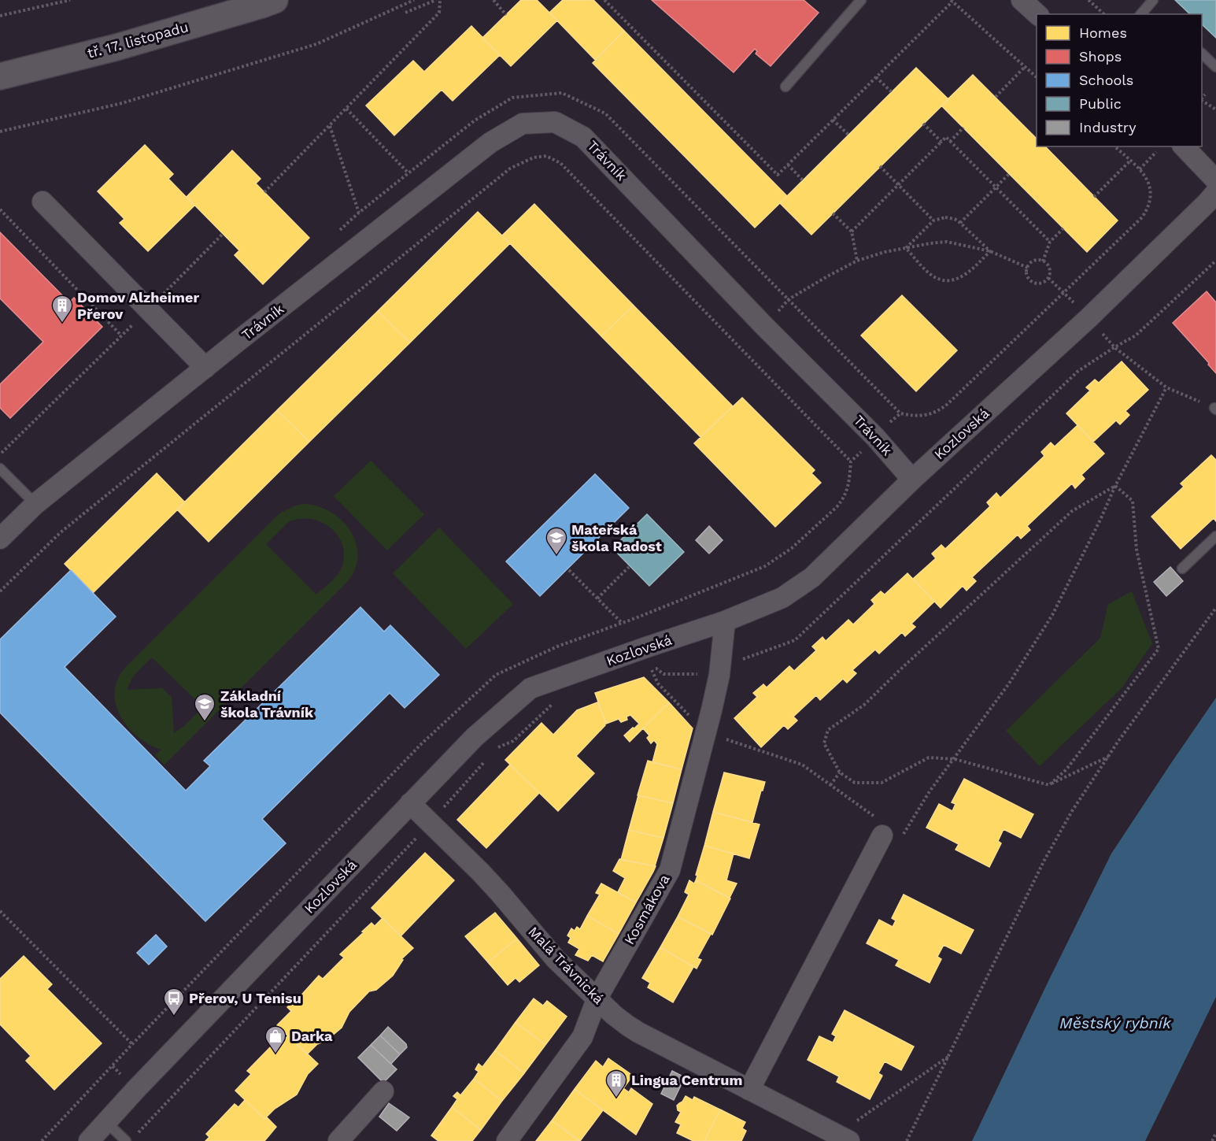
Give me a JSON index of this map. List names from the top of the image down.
{
  "streets": {
    "main road": ["tř. 17. listopadu"],
    "street": [
      "Trávník",
      "Kozlovská",
      "Kosmákova",
      "Malá Trávnická"
    ]
  },
  "crossings": [
    ["Trávník", "Kozlovská"],
    ["Kozlovská", "Kosmákova"],
    ["Kozlovská", "Malá Trávnická"],
    ["Kosmákova", "Malá Trávnická"]
  ],
  "water": ["Městský rybník"],
  "places": {
    "building": ["Domov Alzheimer Přerov", "Lingua Centrum"],
    "school or university": ["Mateřská škola Radost", "Základní škola Trávník"],
    "bus stop": ["Přerov, U Tenisu"],
    "shop": ["Darka"]
  },
  "legend": [
    "Homes",
    "Shops",
    "Schools",
    "Public",
    "Industry"
  ]
}
